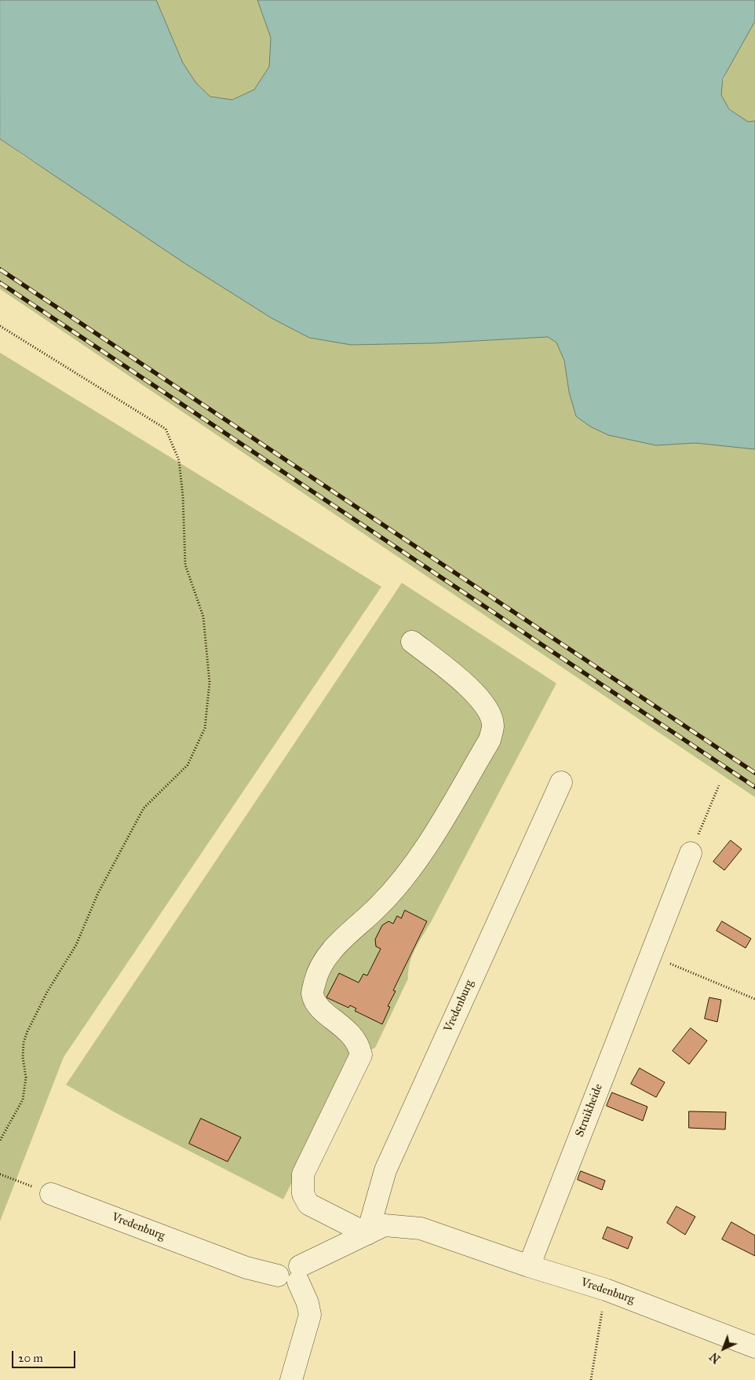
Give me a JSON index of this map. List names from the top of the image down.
{
  "streets": {
    "lane": ["Vredenburg", "Struikheide"]
  },
  "crossings": [
    ["Vredenburg", "Struikheide"]
  ],
  "scale_bar": "20 m",
  "north": "bottom left"
}
